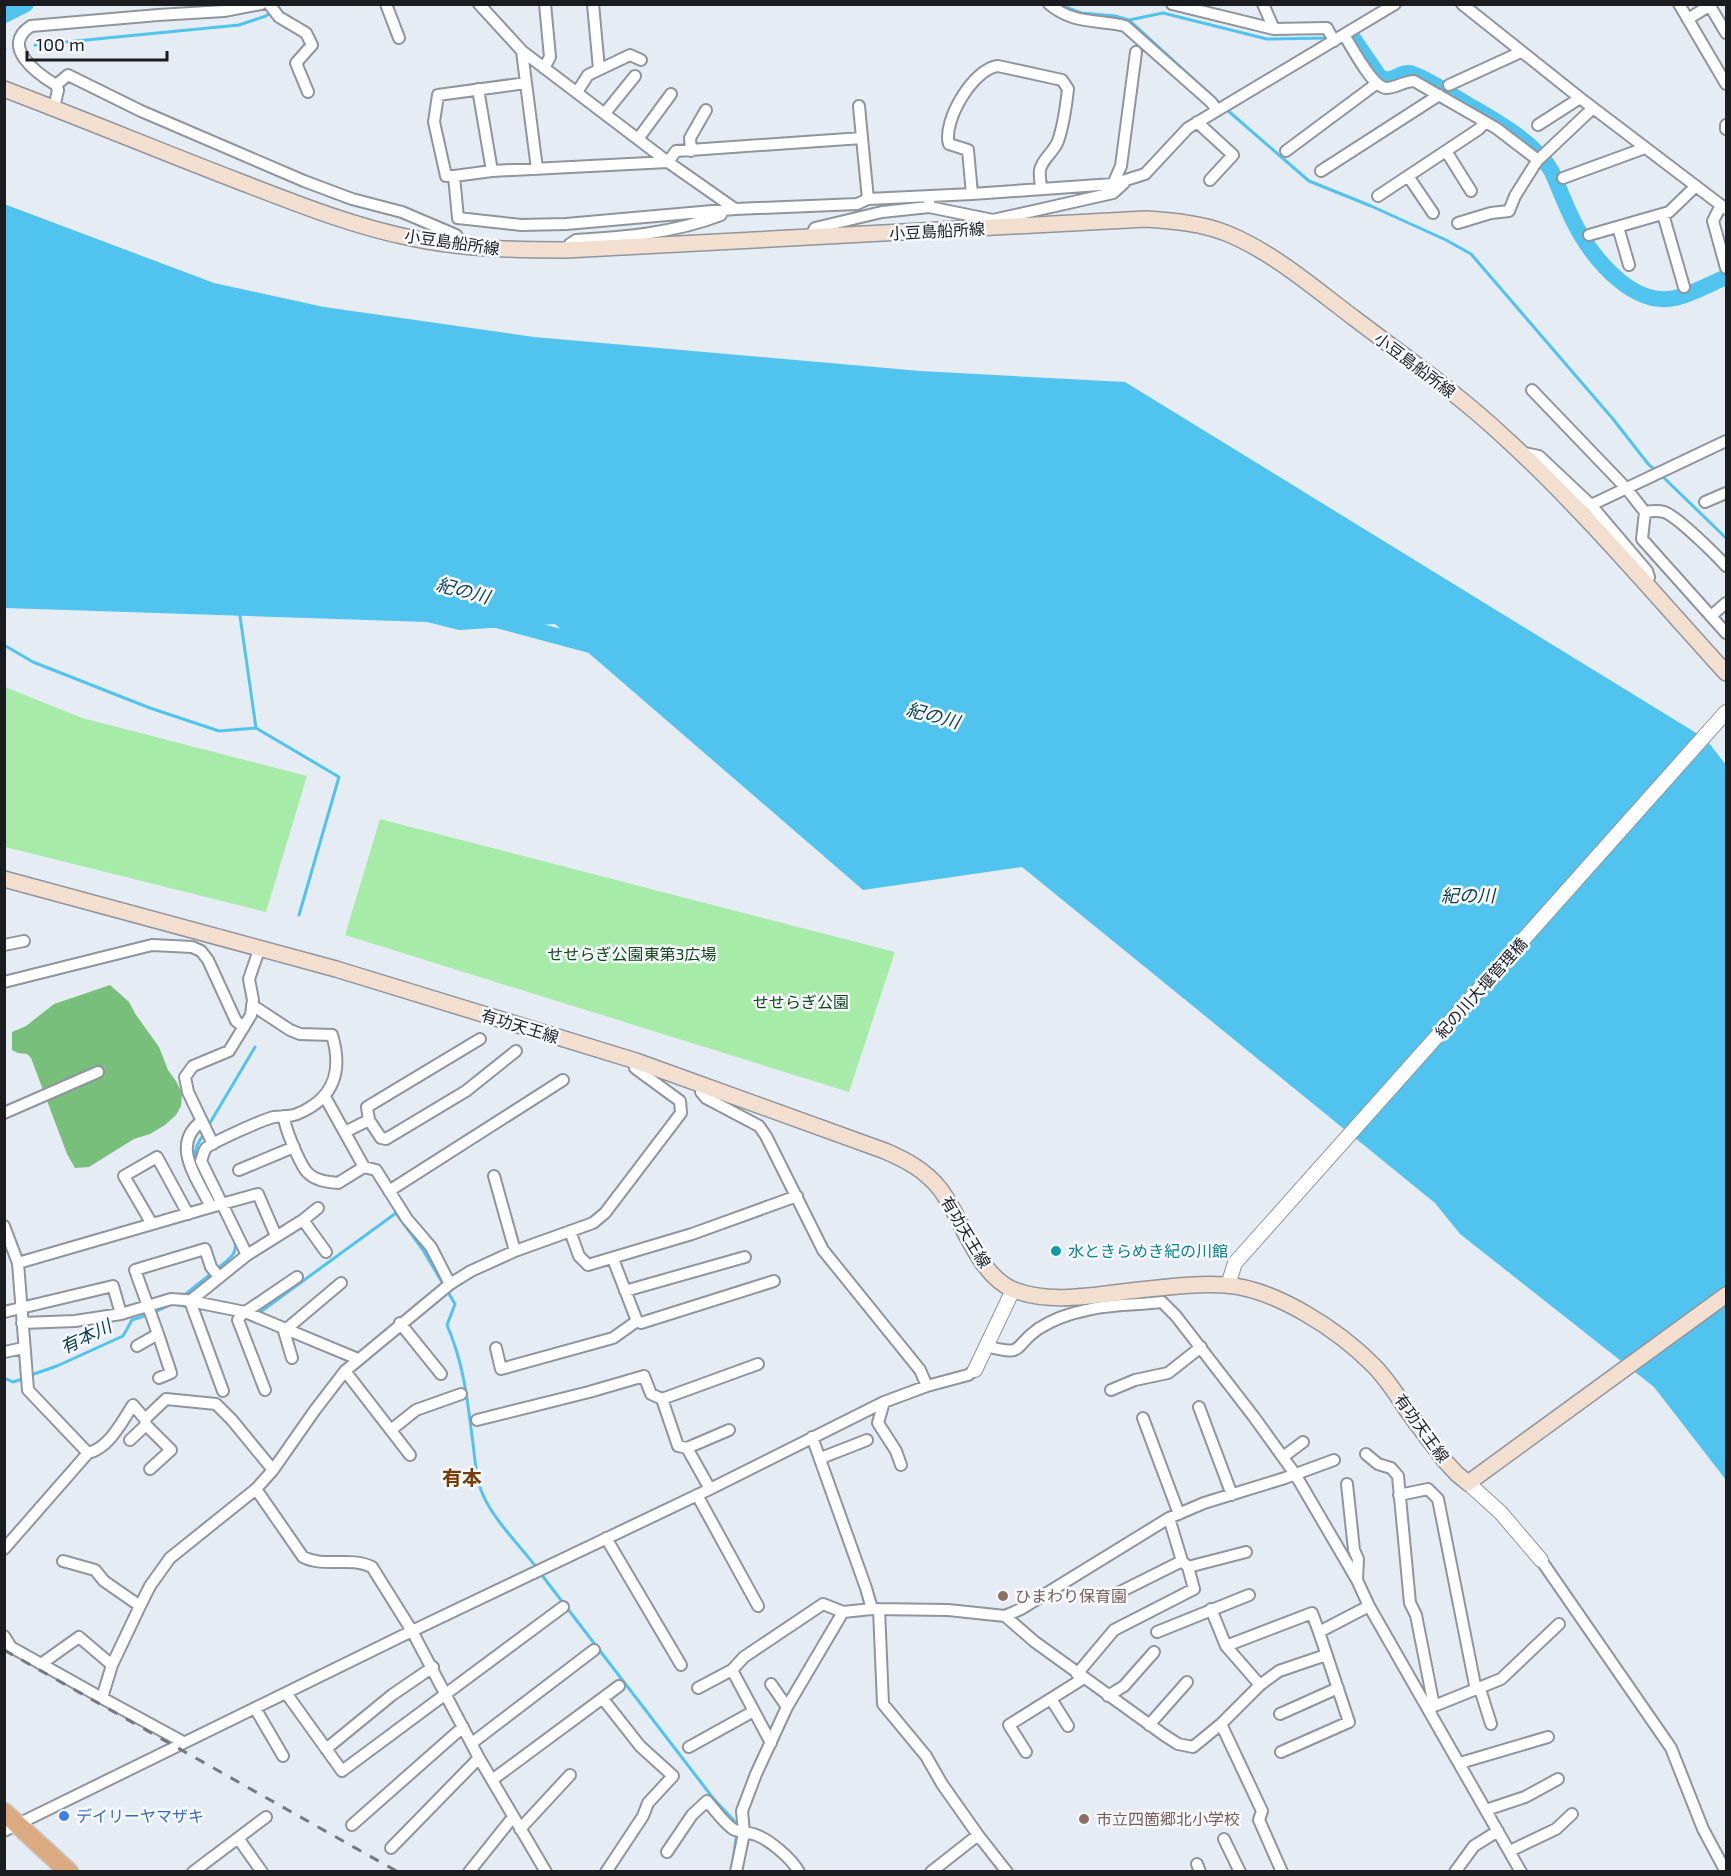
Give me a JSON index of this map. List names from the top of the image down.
{
  "streets": {
    "main road": ["小豆島船所線", "有功天王線"],
    "street": ["紀の川大堰管理橋"]
  },
  "crossings": [
    ["紀の川大堰管理橋", "有功天王線"]
  ],
  "districts": ["有本"],
  "water": ["紀の川", "有本川"],
  "parks": ["せせらぎ公園東第3広場", "せせらぎ公園"],
  "places": [
    "水ときらめき紀の川館",
    "ひまわり保育園",
    "デイリーヤマザキ",
    "市立四箇郷北小学校"
  ],
  "scale_bar": "100 m"
}
